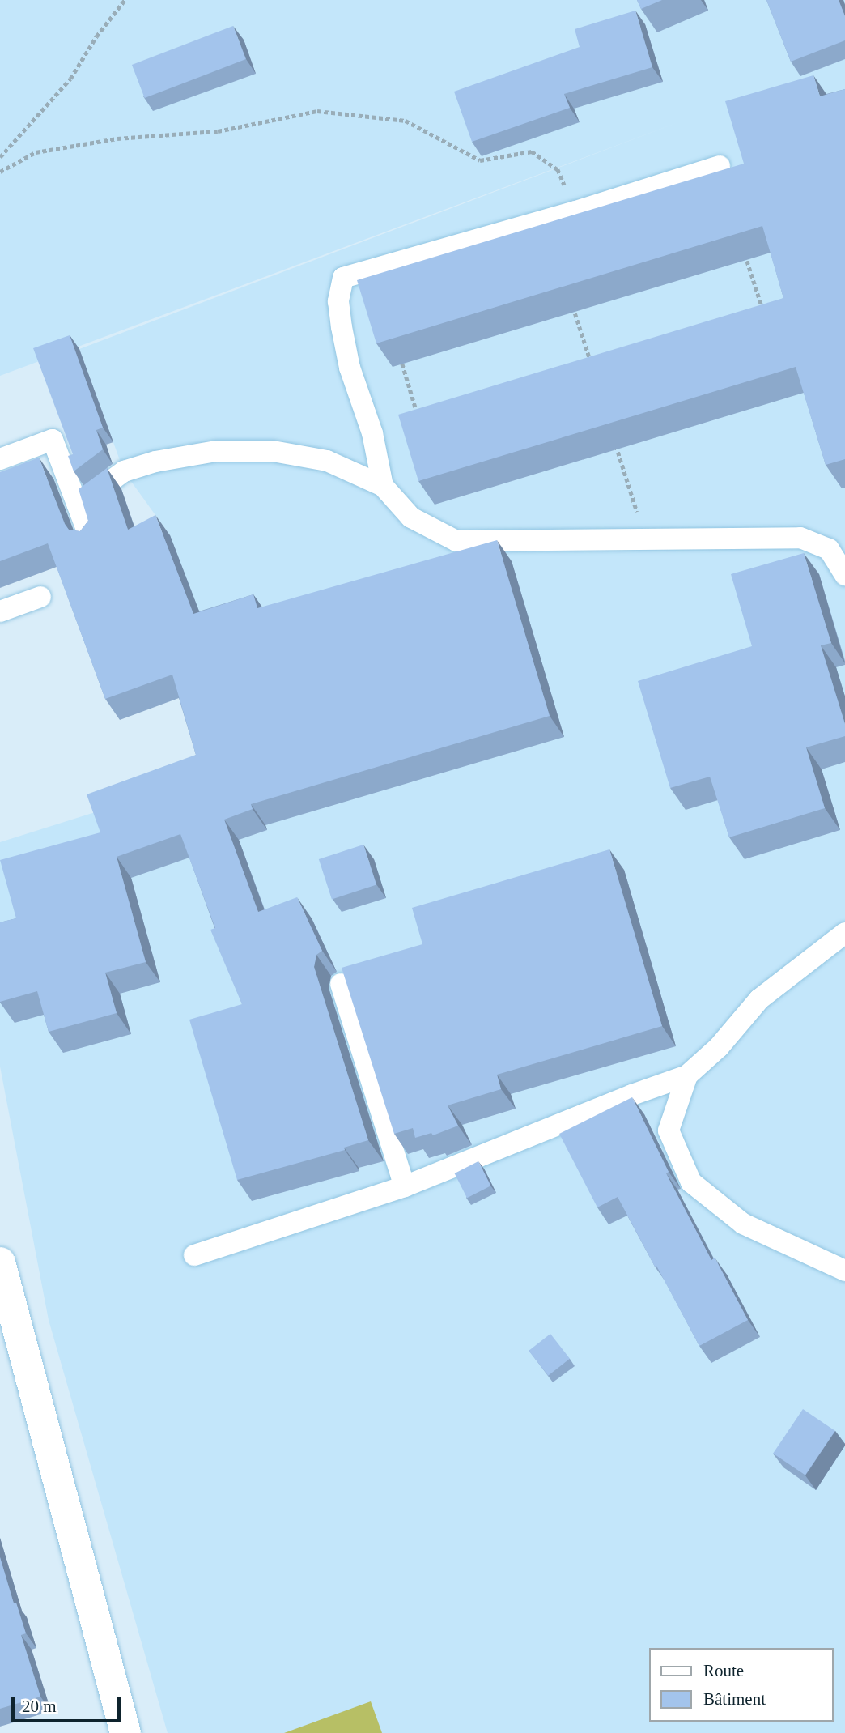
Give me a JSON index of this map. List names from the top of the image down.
{
  "legend": ["Route", "Bâtiment"],
  "scale_bar": "20 m"
}
